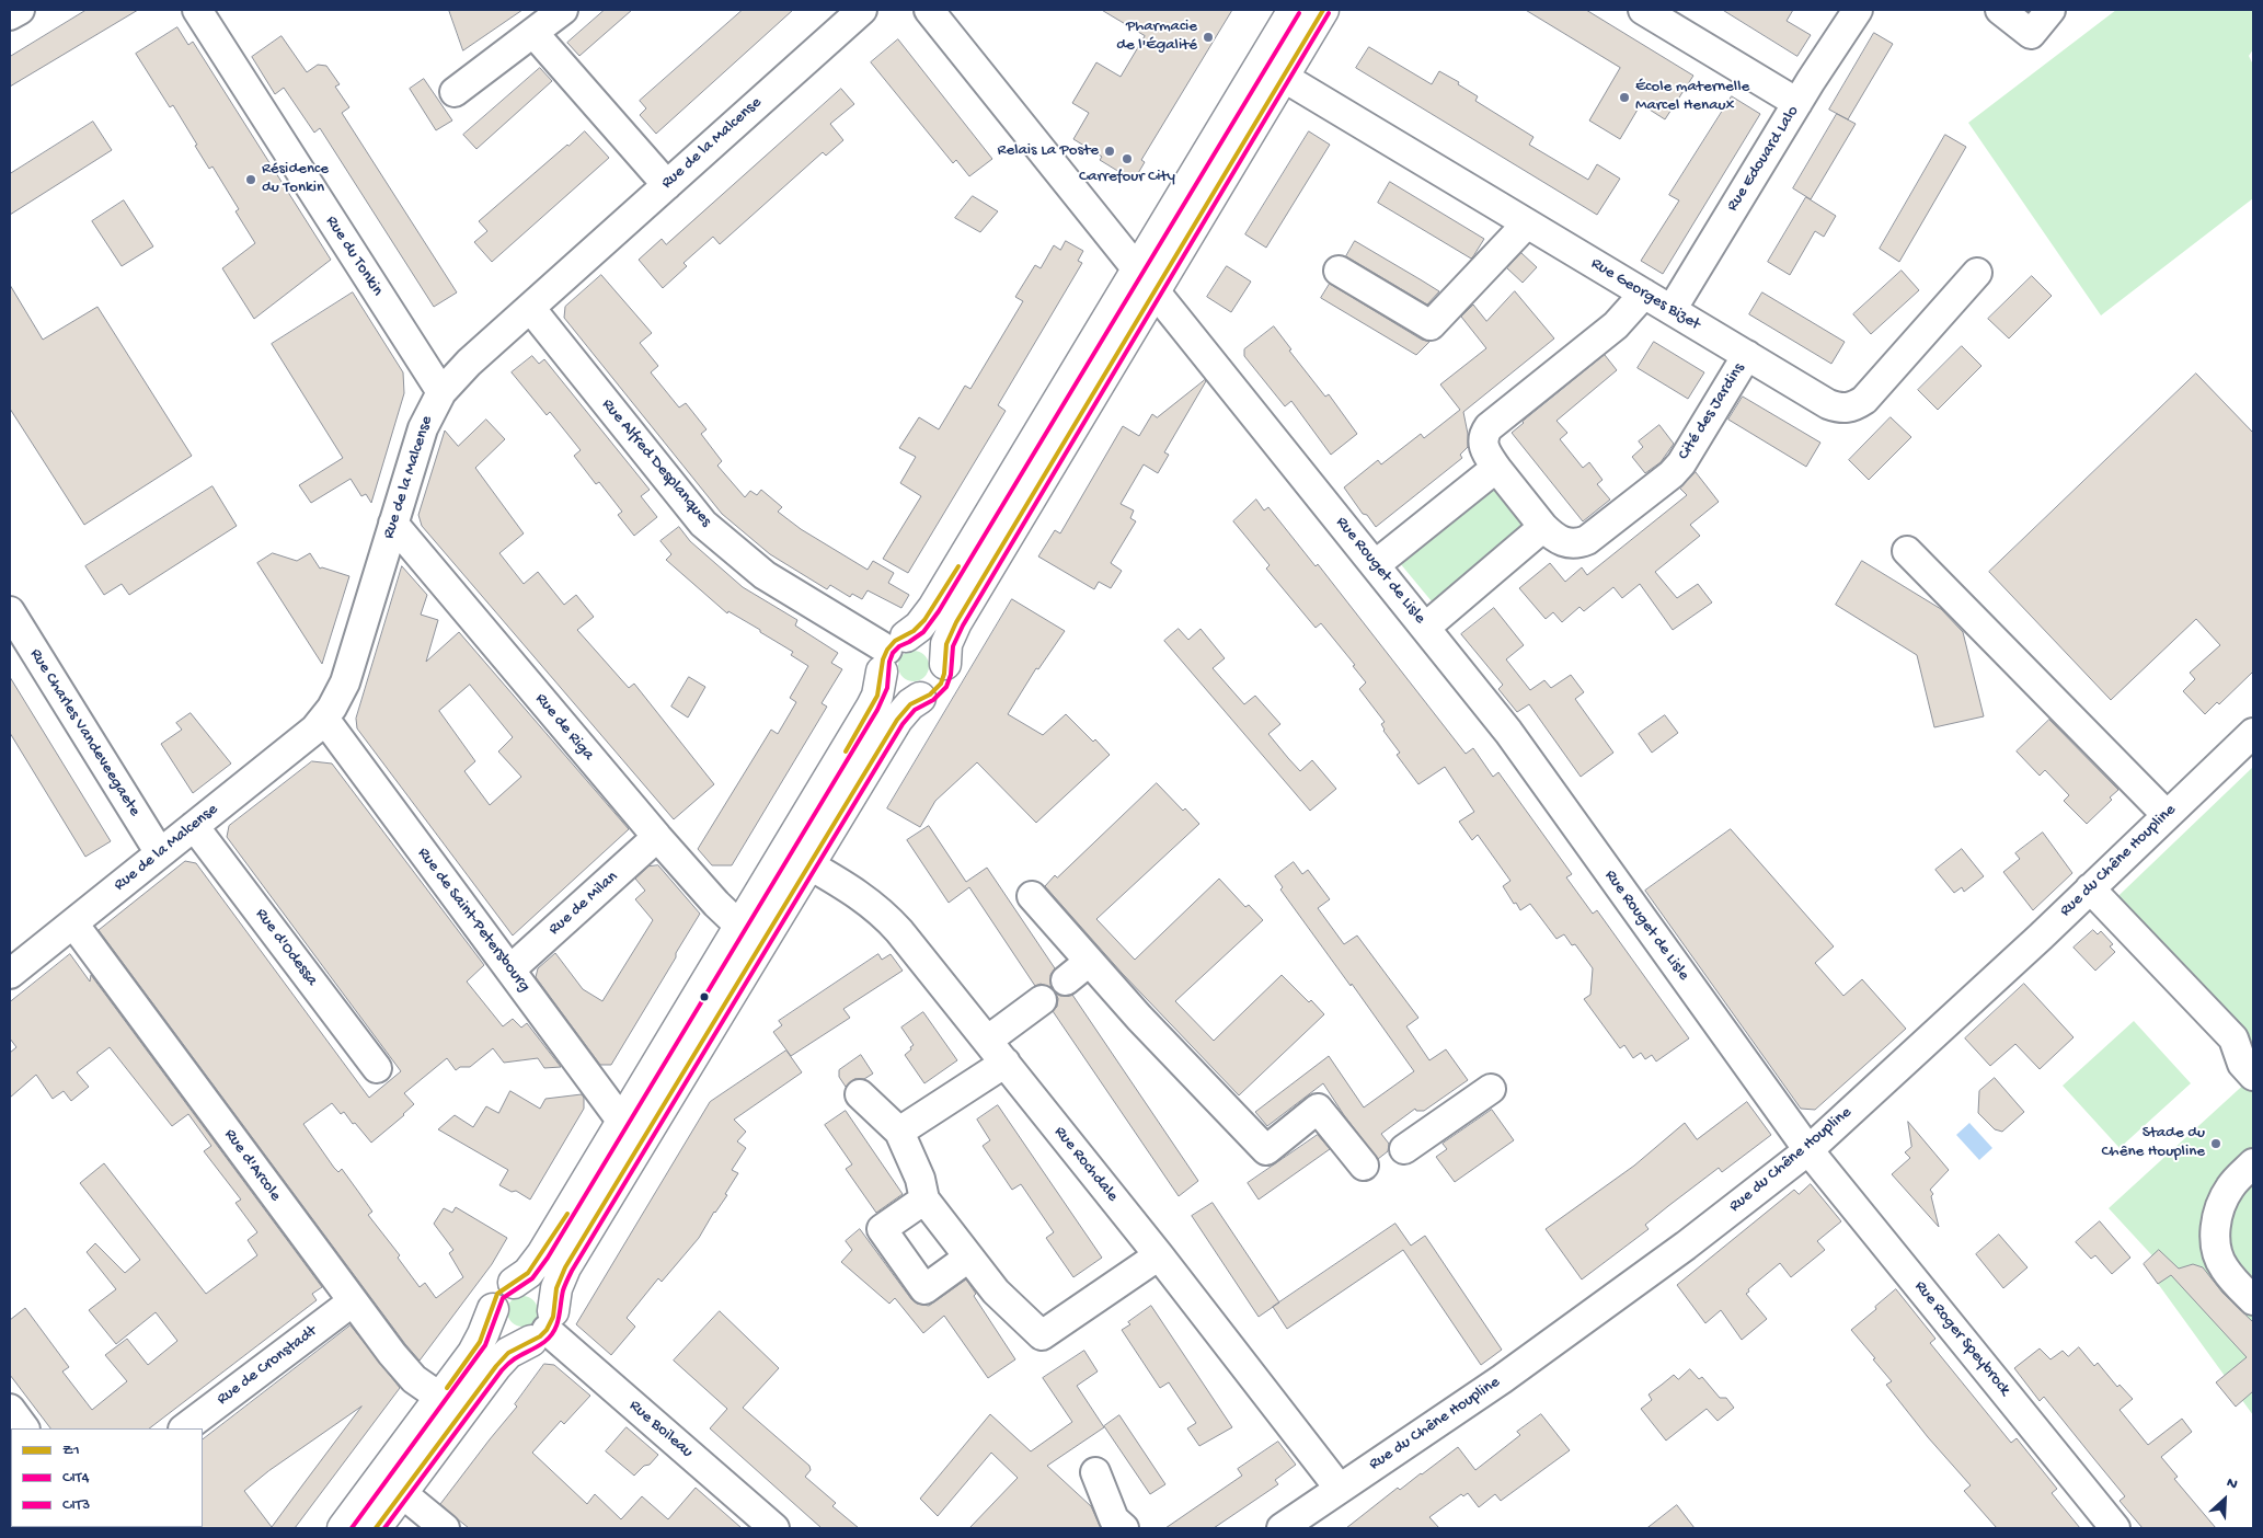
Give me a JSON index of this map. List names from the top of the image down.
{
  "streets": {
    "street": [
      "Rue de la Malcense",
      "Rue Edouard Lalo",
      "Rue du Tonkin",
      "Rue Georges Bizet",
      "Cité des Jardins",
      "Rue Alfred Desplanques",
      "Rue Rouget de Lisle",
      "Rue de Riga",
      "Rue Charles Vandeveegaete",
      "Rue du Chêne Houpline",
      "Rue de Milan",
      "Rue de Saint-Petersbourg",
      "Rue d'Odessa",
      "Rue Rochdale",
      "Rue d'Arcole",
      "Rue Roger Speybrock",
      "Rue de Cronstadt",
      "Rue Boileau"
    ]
  },
  "crossings": [
    ["Rue de la Malcense", "Rue du Tonkin"],
    ["Rue de la Malcense", "Rue Alfred Desplanques"],
    ["Rue de la Malcense", "Rue de Riga"],
    ["Rue de la Malcense", "Rue Charles Vandeveegaete"],
    ["Rue de la Malcense", "Rue de Saint-Petersbourg"],
    ["Rue de la Malcense", "Rue d'Odessa"],
    ["Rue de la Malcense", "Rue d'Arcole"],
    ["Rue Edouard Lalo", "Rue Georges Bizet"],
    ["Rue Georges Bizet", "Cité des Jardins"],
    ["Rue Rouget de Lisle", "Rue du Chêne Houpline"],
    ["Rue Rouget de Lisle", "Rue Roger Speybrock"],
    ["Rue de Riga", "Rue de Milan"],
    ["Rue du Chêne Houpline", "Rue Rochdale"],
    ["Rue du Chêne Houpline", "Rue Roger Speybrock"],
    ["Rue de Milan", "Rue de Saint-Petersbourg"],
    ["Rue d'Arcole", "Rue de Cronstadt"]
  ],
  "places": [
    "Pharmacie de l'Égalité",
    "École maternelle Marcel Henaux",
    "Relais La Poste",
    "Carrefour City",
    "Résidence du Tonkin",
    "Stade du Chêne Houpline"
  ],
  "lines": ["transit line Z1", "transit line CIT4", "transit line CIT3"],
  "legend": ["Z1", "CIT4", "CIT3"],
  "north": "top right"
}
